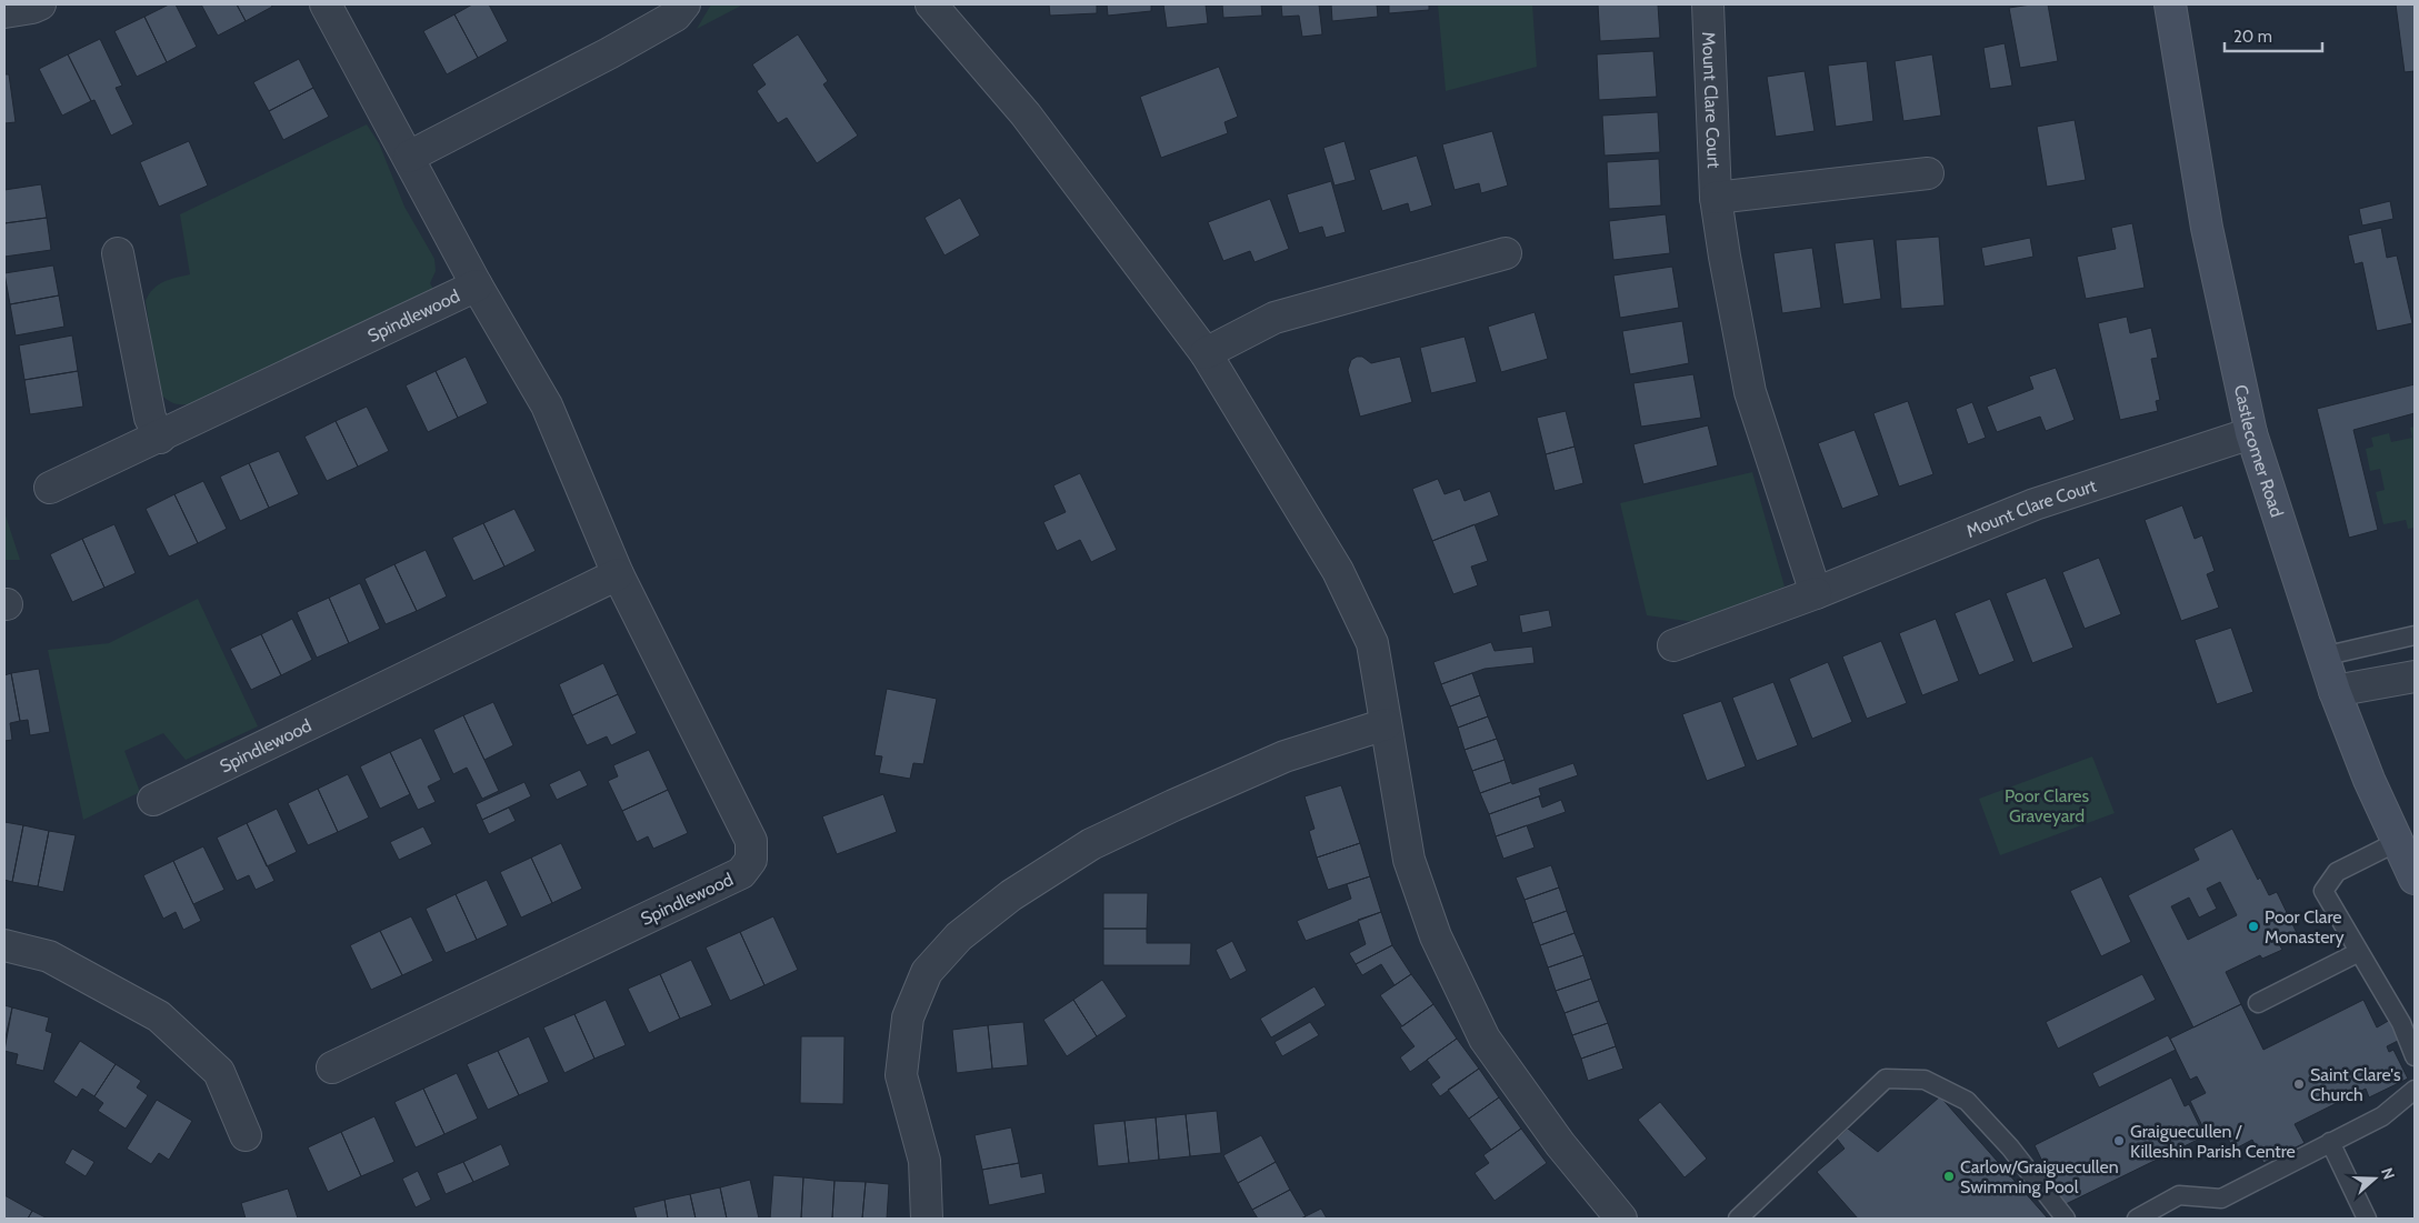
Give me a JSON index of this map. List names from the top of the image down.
{
  "streets": {
    "main road": ["Castlecomer Road"],
    "street": ["Mount Clare Court", "Spindlewood"]
  },
  "crossings": [
    ["Mount Clare Court", "Castlecomer Road"]
  ],
  "parks": ["Poor Clares Graveyard"],
  "places": [
    "Poor Clare Monastery",
    "Saint Clare's Church",
    "Graiguecullen / Killeshin Parish Centre",
    "Carlow/Graiguecullen Swimming Pool"
  ],
  "scale_bar": "20 m",
  "north": "right"
}
